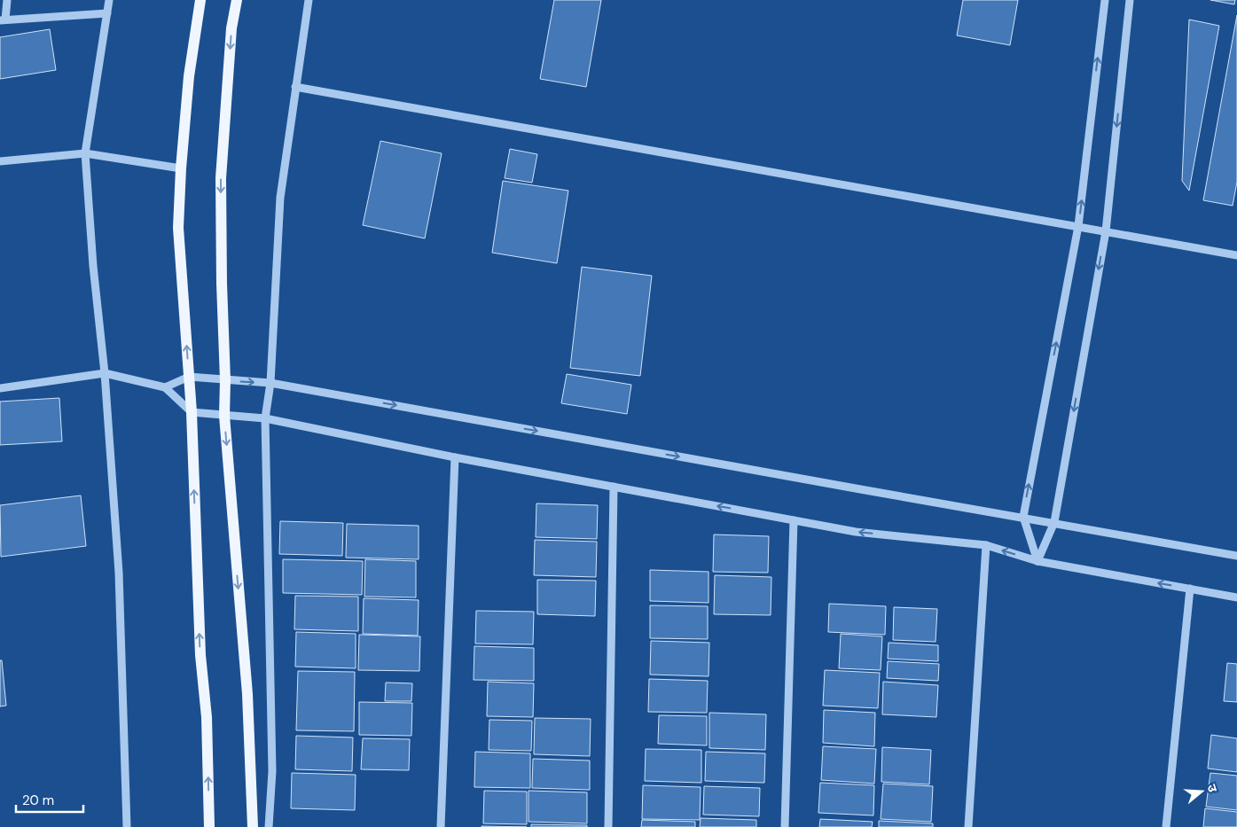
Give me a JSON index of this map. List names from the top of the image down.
{
  "scale_bar": "20 m",
  "north": "right"
}
